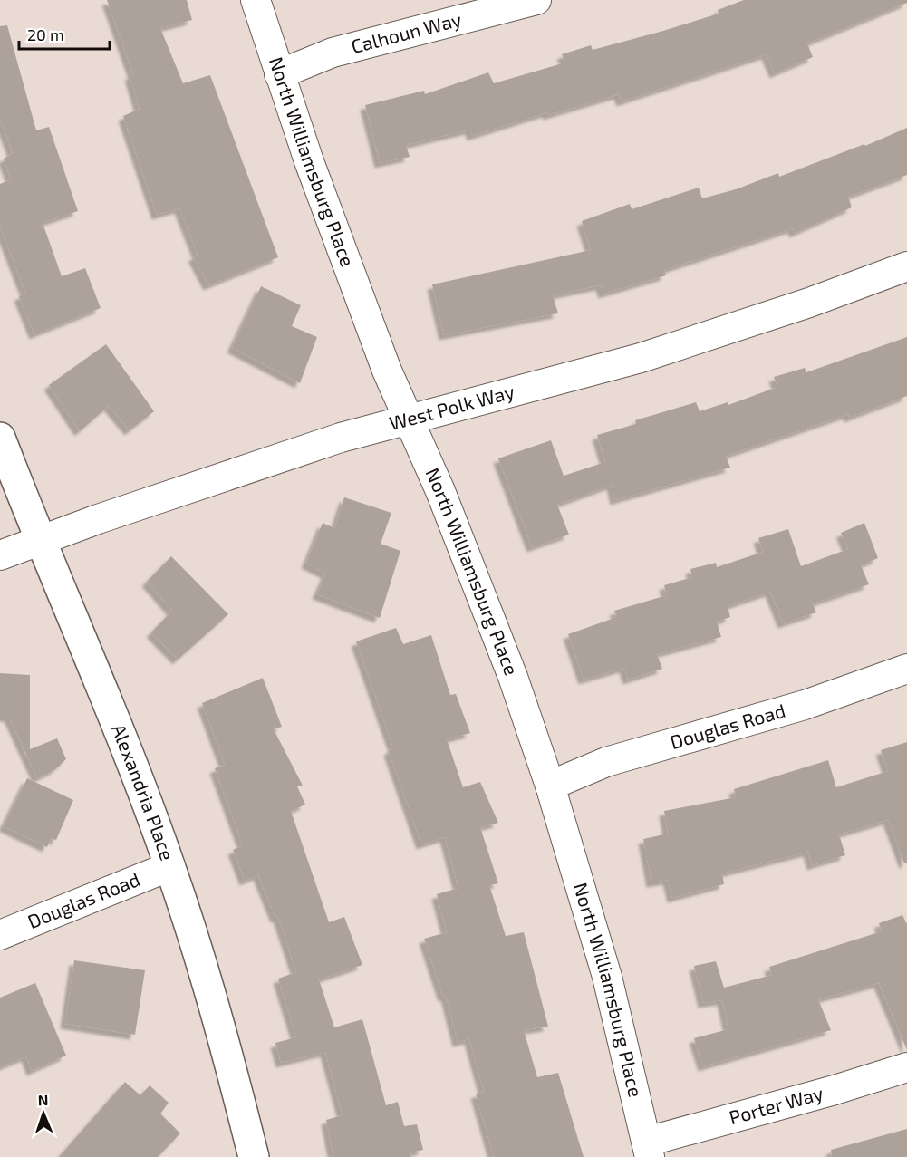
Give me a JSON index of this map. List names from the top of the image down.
{
  "streets": {
    "street": [
      "Calhoun Way",
      "North Williamsburg Place",
      "West Polk Way",
      "Douglas Road",
      "Alexandria Place",
      "Porter Way"
    ]
  },
  "crossings": [
    ["Calhoun Way", "North Williamsburg Place"],
    ["North Williamsburg Place", "West Polk Way"],
    ["North Williamsburg Place", "Douglas Road"],
    ["North Williamsburg Place", "Porter Way"],
    ["West Polk Way", "Alexandria Place"],
    ["Douglas Road", "Alexandria Place"]
  ],
  "scale_bar": "20 m",
  "north": "top"
}
